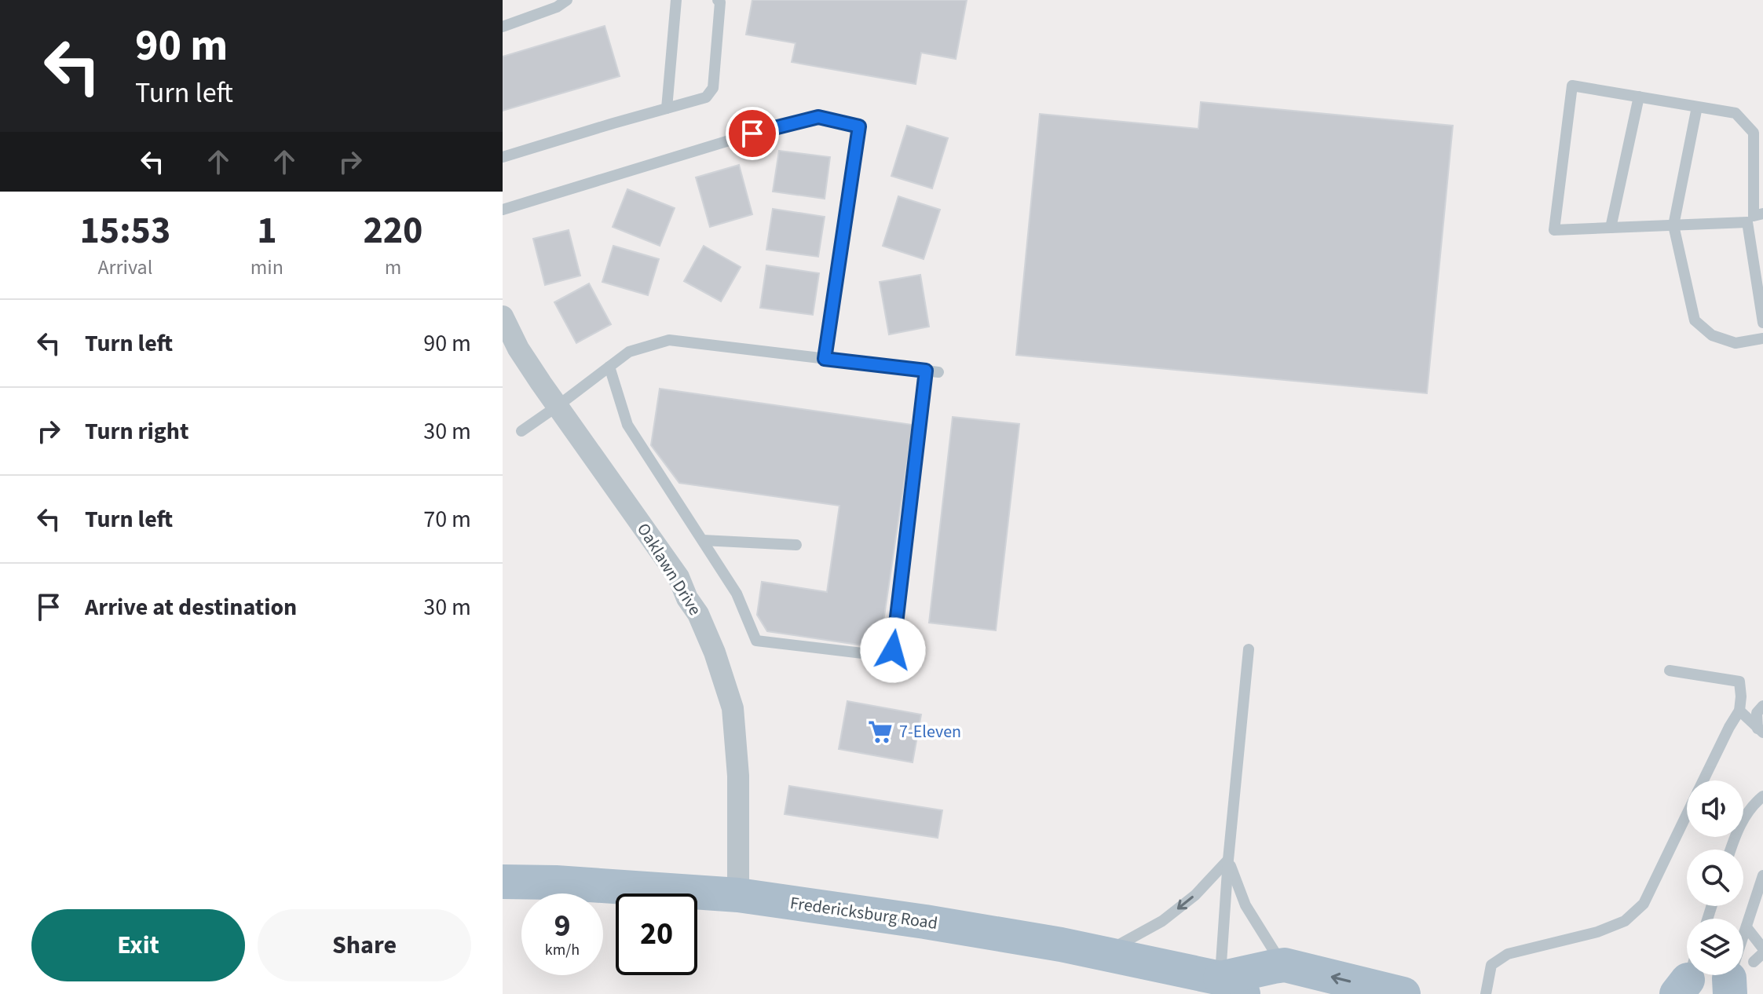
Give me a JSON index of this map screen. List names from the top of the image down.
{
  "streets": {
    "main road": ["Fredericksburg Road"],
    "street": ["Oaklawn Drive"]
  },
  "crossings": [
    ["Oaklawn Drive", "Fredericksburg Road"]
  ],
  "places": {
    "supermarket": ["7-Eleven"]
  },
  "page": {
    "turn": ["90 m", "Turn left"],
    "eta": [
      "15:53",
      "Arrival",
      "1",
      "min",
      "220",
      "m"
    ],
    "list": [
      {
        "name": "Turn left",
        "value": "90 m"
      },
      {
        "name": "Turn right",
        "value": "30 m"
      },
      {
        "name": "Turn left",
        "value": "70 m"
      },
      {
        "name": "Arrive at destination",
        "value": "30 m"
      }
    ],
    "speed": "9 km/h",
    "limit": "20",
    "buttons": ["Exit", "Share"]
  }
}
